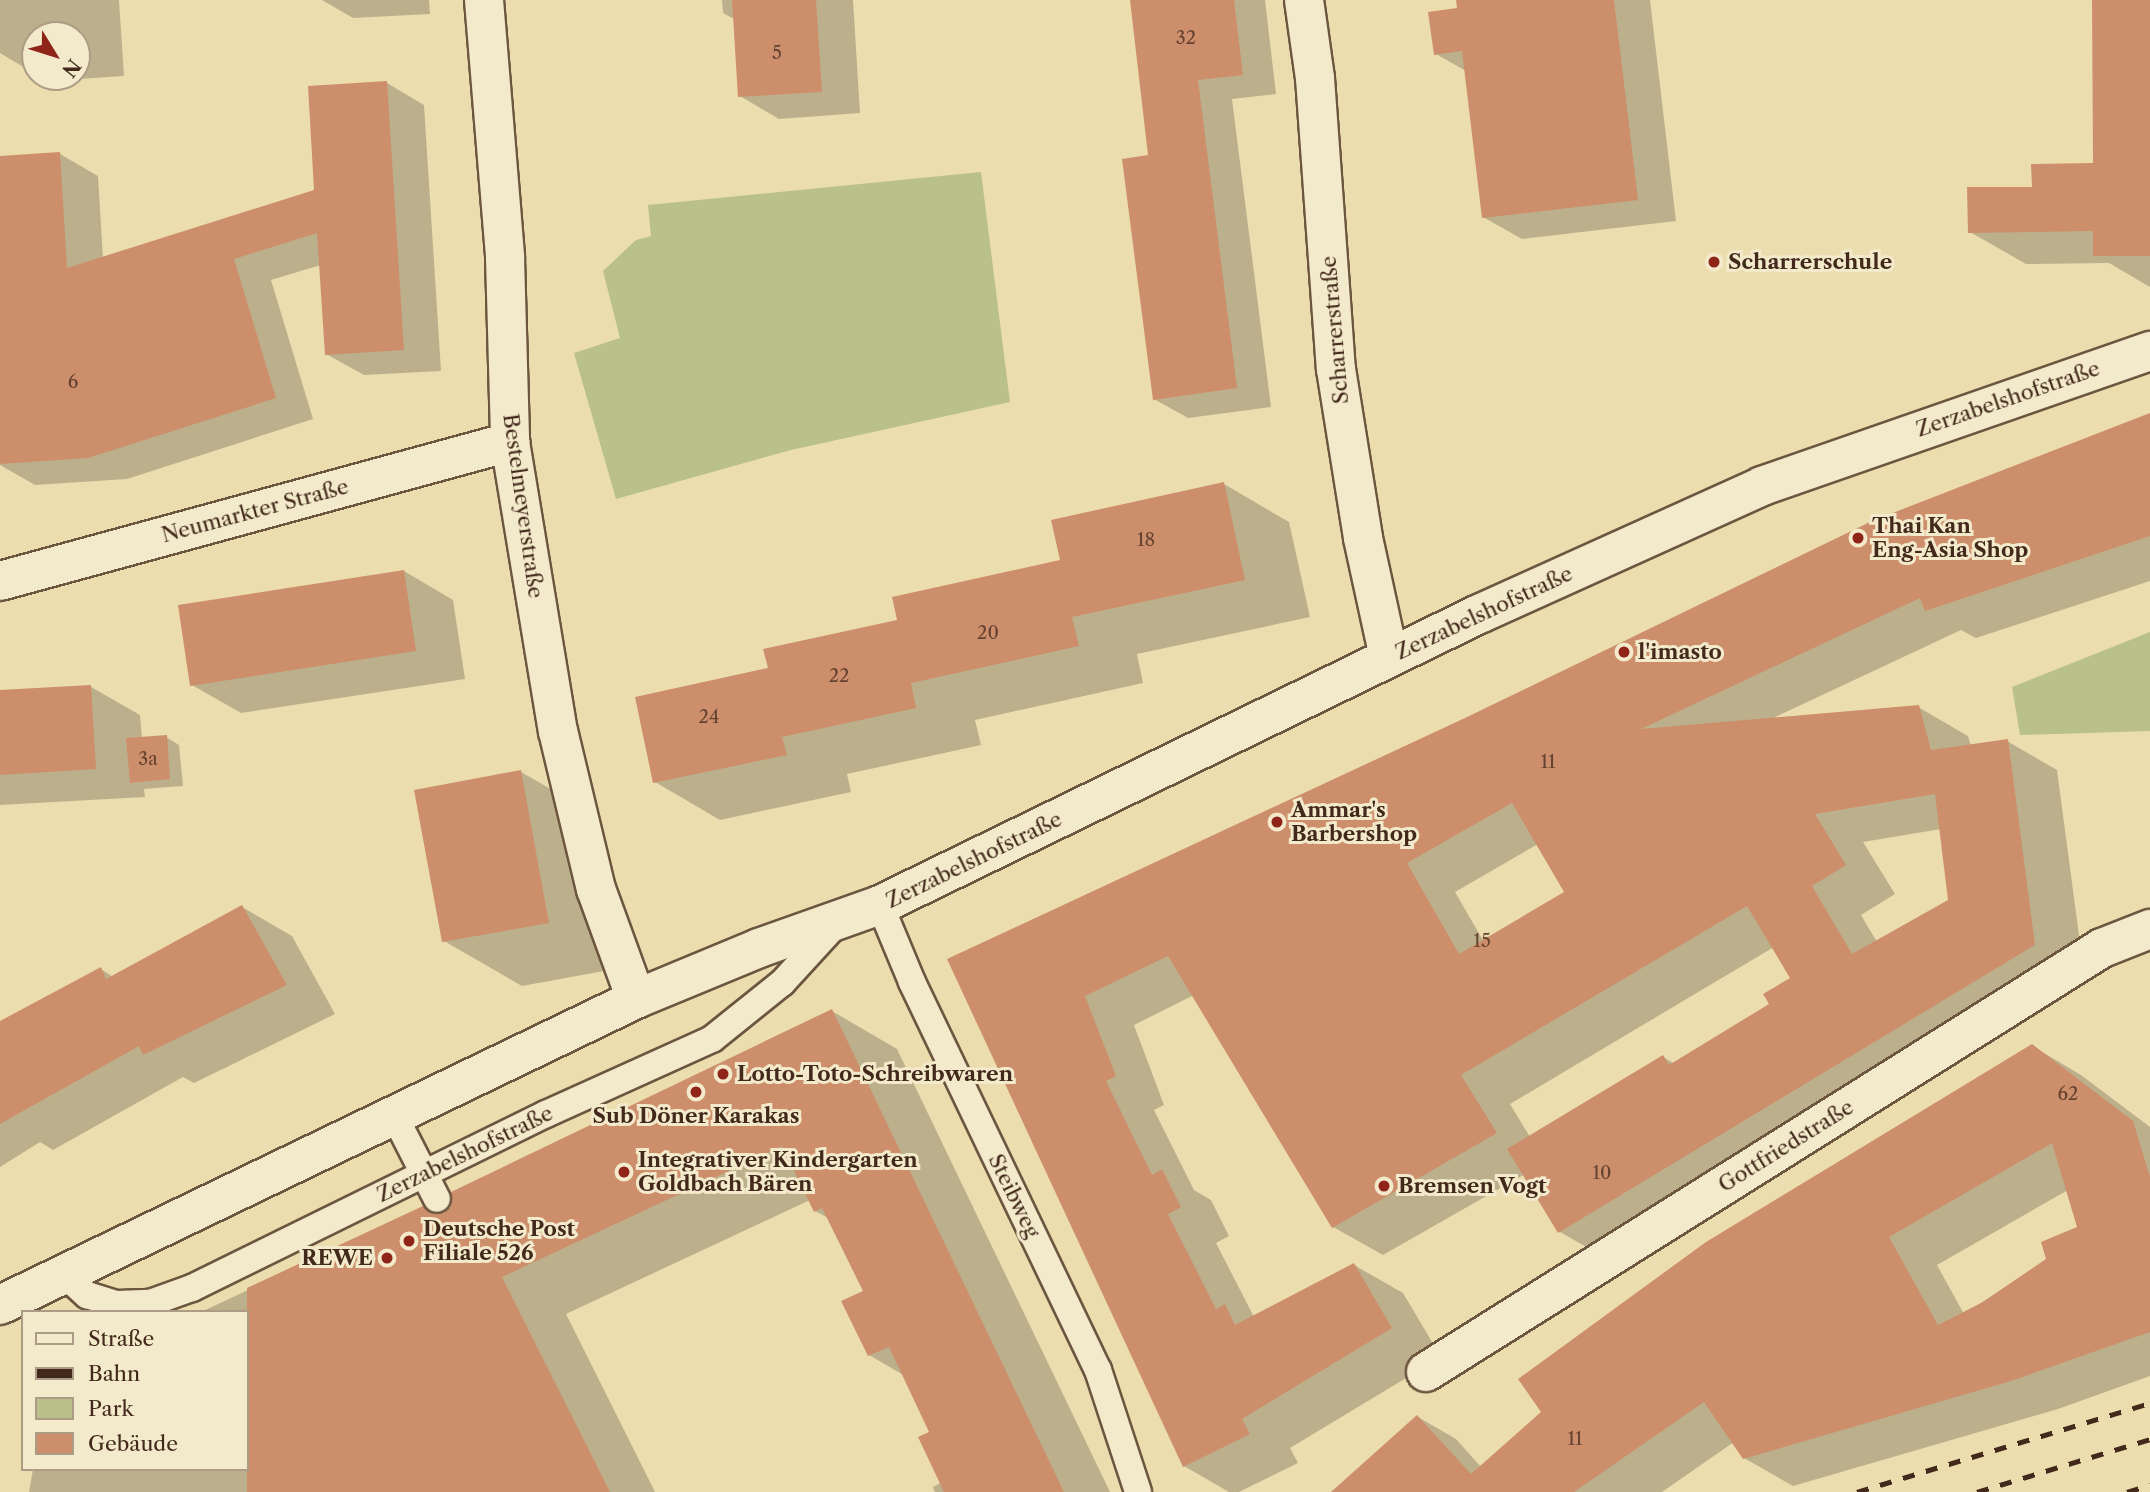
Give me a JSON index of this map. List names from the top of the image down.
{
  "streets": {
    "street": [
      "Scharrerstraße",
      "Zerzabelshofstraße",
      "Bestelmeyerstraße",
      "Neumarkter Straße",
      "Gottfriedstraße"
    ],
    "lane": ["Steibweg"]
  },
  "crossings": [
    ["Scharrerstraße", "Zerzabelshofstraße"],
    ["Zerzabelshofstraße", "Bestelmeyerstraße"],
    ["Zerzabelshofstraße", "Steibweg"],
    ["Bestelmeyerstraße", "Neumarkter Straße"]
  ],
  "places": [
    "Scharrerschule",
    "Thai Kan Eng-Asia Shop",
    "l'imasto",
    "Ammar's Barbershop",
    "Lotto-Toto-Schreibwaren",
    "Sub Döner Karakas",
    "Integrativer Kindergarten Goldbach Bären",
    "Bremsen Vogt",
    "Deutsche Post Filiale 526",
    "REWE"
  ],
  "house_numbers": [
    "32",
    "5",
    "6",
    "18",
    "20",
    "22",
    "24",
    "3a",
    "11",
    "15",
    "62",
    "10",
    "11"
  ],
  "legend": [
    "Straße",
    "Bahn",
    "Park",
    "Gebäude"
  ],
  "north": "bottom right"
}
